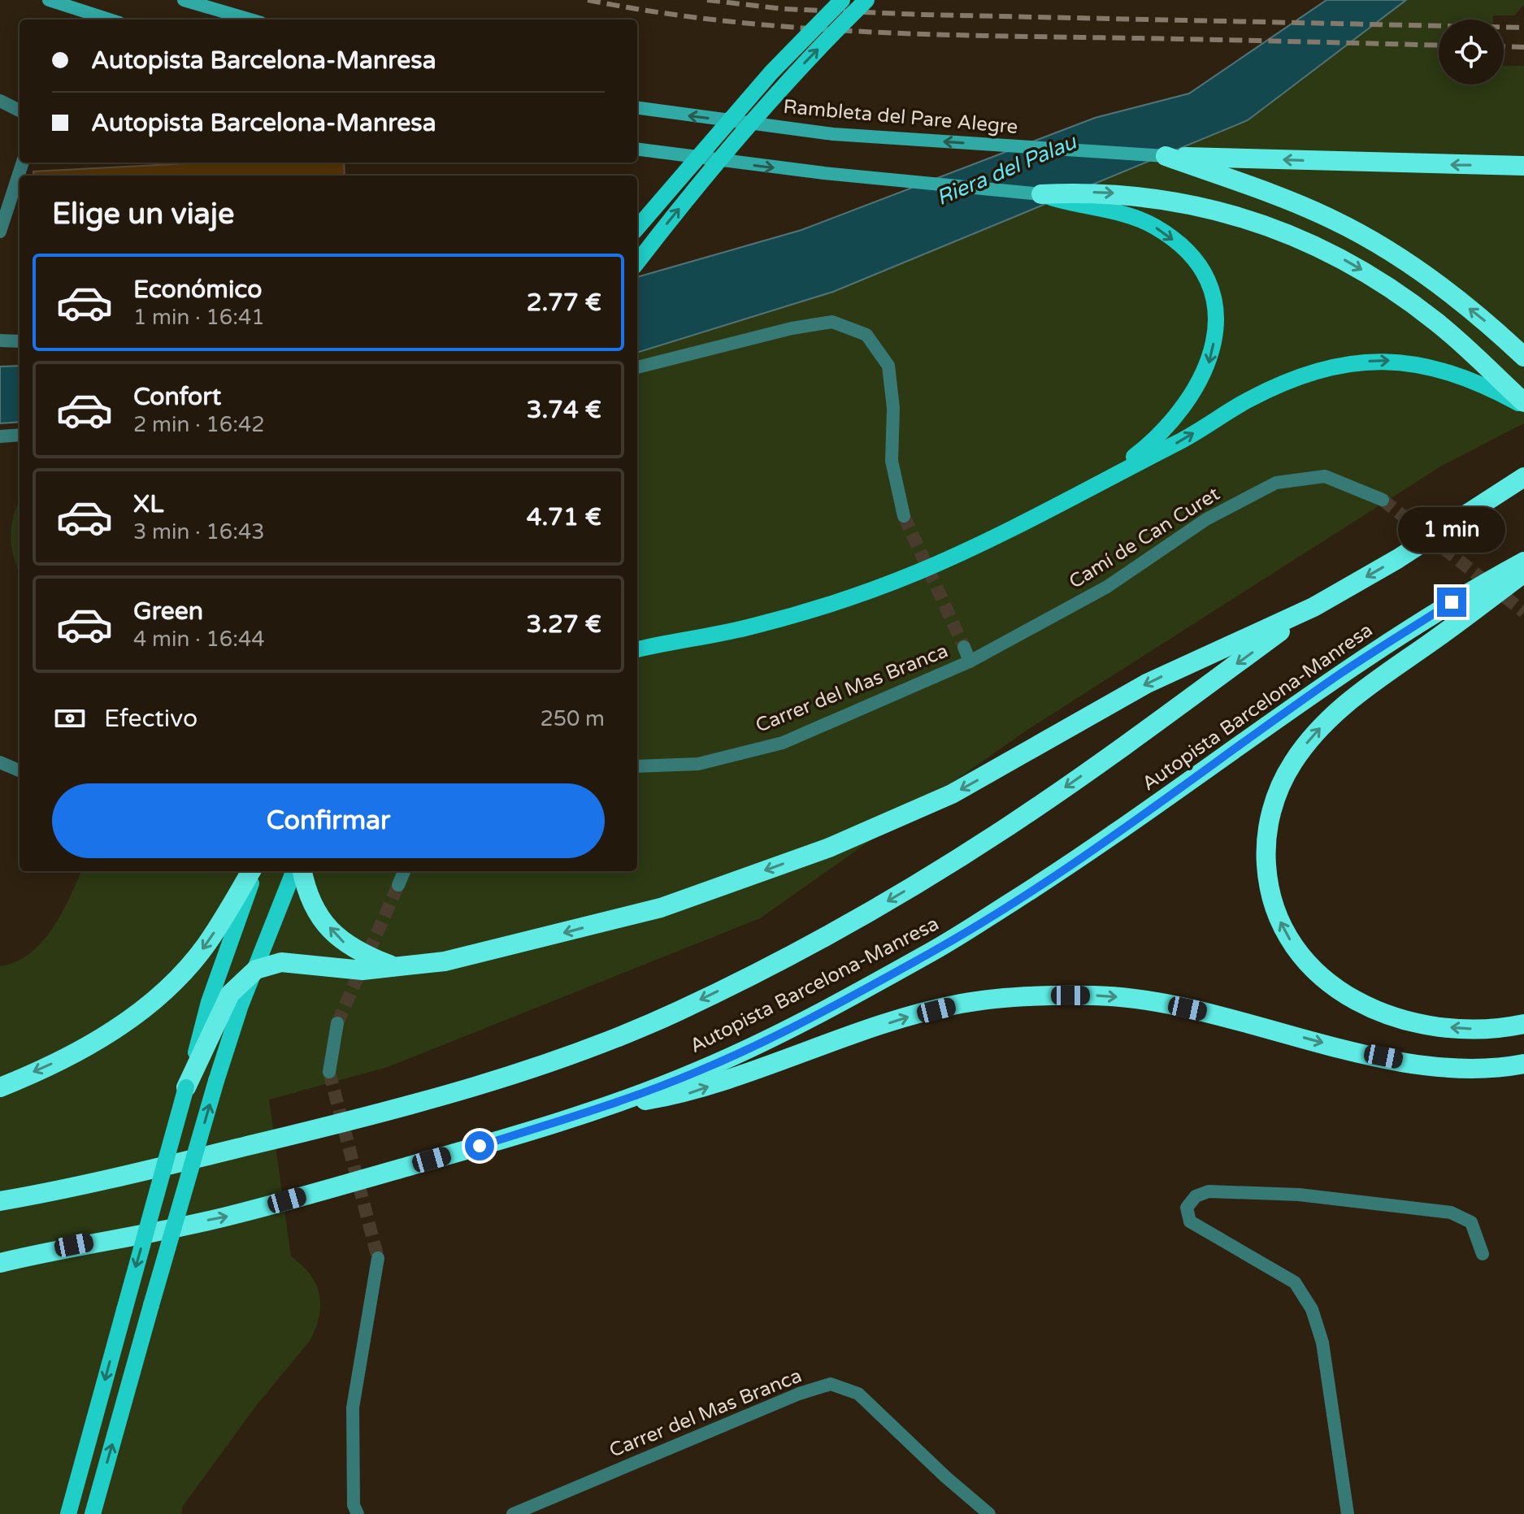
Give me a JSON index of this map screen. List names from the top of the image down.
{
  "streets": {
    "highway": ["Autopista Barcelona-Manresa"],
    "main road": ["Rambleta del Pare Alegre"],
    "street": ["Camí de Can Curet", "Carrer del Mas Branca"]
  },
  "crossings": [
    ["Camí de Can Curet", "Carrer del Mas Branca"]
  ],
  "water": ["Riera del Palau"],
  "page": {
    "banner": ["Autopista Barcelona-Manresa", "Autopista Barcelona-Manresa"],
    "heading": "Elige un viaje",
    "list": [
      {
        "name": "Económico",
        "note": "1 min · 16:41",
        "value": "2.77 €"
      },
      {
        "name": "Confort",
        "note": "2 min · 16:42",
        "value": "3.74 €"
      },
      {
        "name": "XL",
        "note": "3 min · 16:43",
        "value": "4.71 €"
      },
      {
        "name": "Green",
        "note": "4 min · 16:44",
        "value": "3.27 €"
      }
    ],
    "bubble": "1 min",
    "pay": ["Efectivo", "250 m"],
    "buttons": "Confirmar"
  }
}
